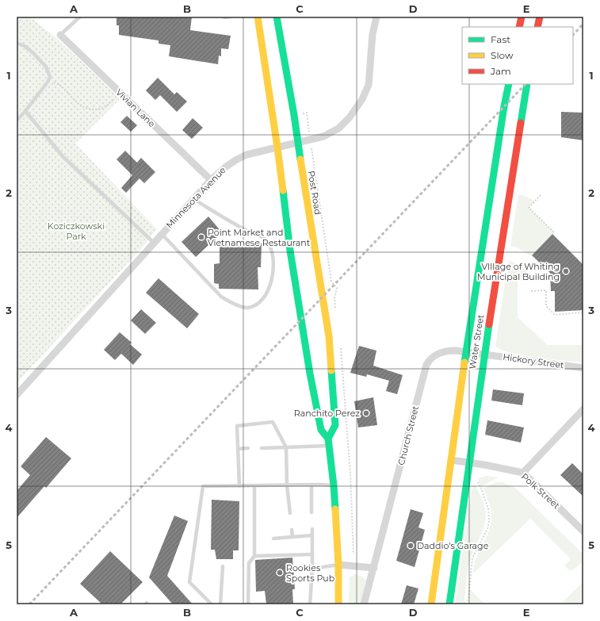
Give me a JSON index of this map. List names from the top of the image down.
{
  "streets": {
    "main road": ["Post Road", "Water Street"],
    "street": [
      "Vivian Lane",
      "Minnesota Avenue",
      "Hickory Street",
      "Church Street",
      "Polk Street"
    ]
  },
  "crossings": [
    ["Vivian Lane", "Minnesota Avenue"],
    ["Post Road", "Minnesota Avenue"],
    ["Water Street", "Hickory Street"],
    ["Water Street", "Church Street"],
    ["Water Street", "Polk Street"],
    ["Hickory Street", "Church Street"]
  ],
  "parks": ["Koziczkowski Park"],
  "places": [
    "Point Market and Vietnamese Restaurant",
    "VIllage of Whiting Municipal Building",
    "Ranchito Perez",
    "Daddio's Garage",
    "Rookies Sports Pub"
  ],
  "legend": ["Fast", "Slow", "Jam"],
  "grid": {
    "columns": [
      "A",
      "B",
      "C",
      "D",
      "E"
    ],
    "rows": [
      "1",
      "2",
      "3",
      "4",
      "5"
    ]
  }
}
